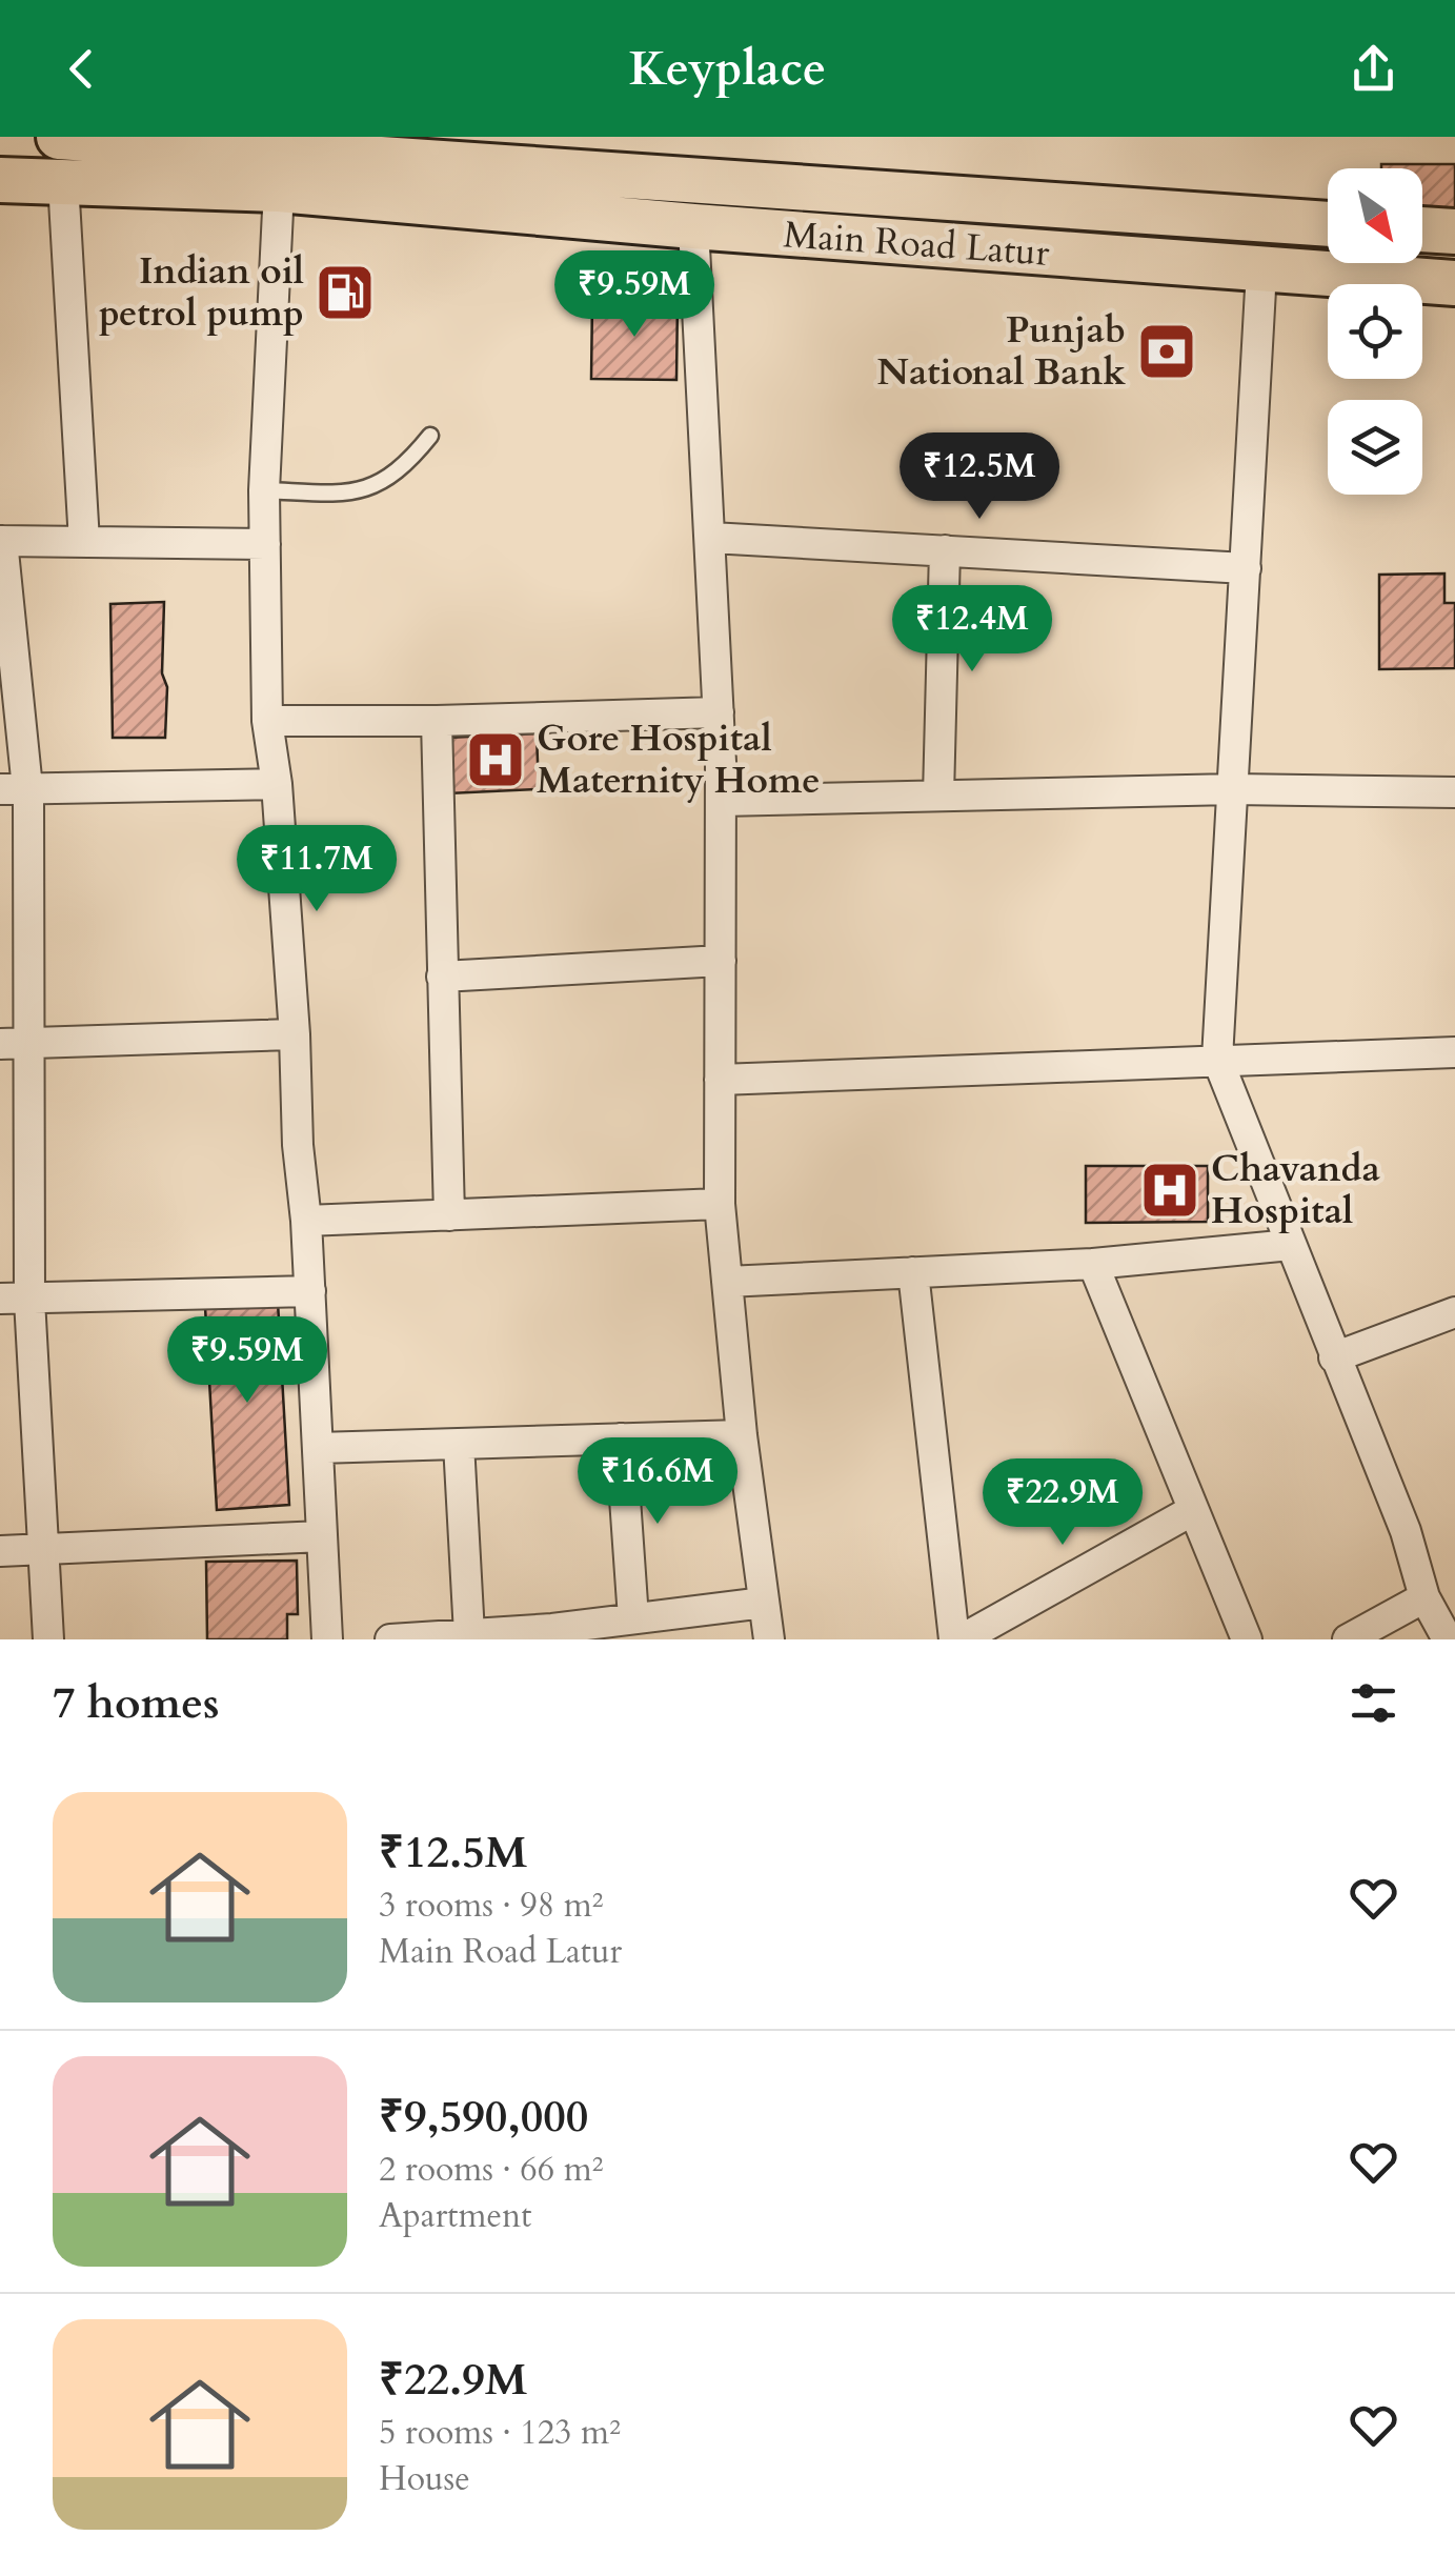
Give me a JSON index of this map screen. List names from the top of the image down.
{
  "streets": {
    "main road": ["Main Road Latur"]
  },
  "places": {
    "fuel station": ["Indian oil petrol pump"],
    "bank": ["Punjab National Bank"],
    "hospital": ["Gore Hospital Maternity Home", "Chavanda Hospital"]
  },
  "north": "bottom right",
  "page": {
    "header": "Keyplace",
    "price": [
      "₹9.59M",
      "₹12.5M",
      "₹12.4M",
      "₹11.7M",
      "₹9.59M",
      "₹16.6M",
      "₹22.9M"
    ],
    "heading": "7 homes",
    "list": [
      {
        "name": "₹12.5M",
        "note": "3 rooms · 98 m² · Main Road Latur"
      },
      {
        "name": "₹9,590,000",
        "note": "2 rooms · 66 m² · Apartment"
      },
      {
        "name": "₹22.9M",
        "note": "5 rooms · 123 m² · House"
      }
    ]
  }
}
